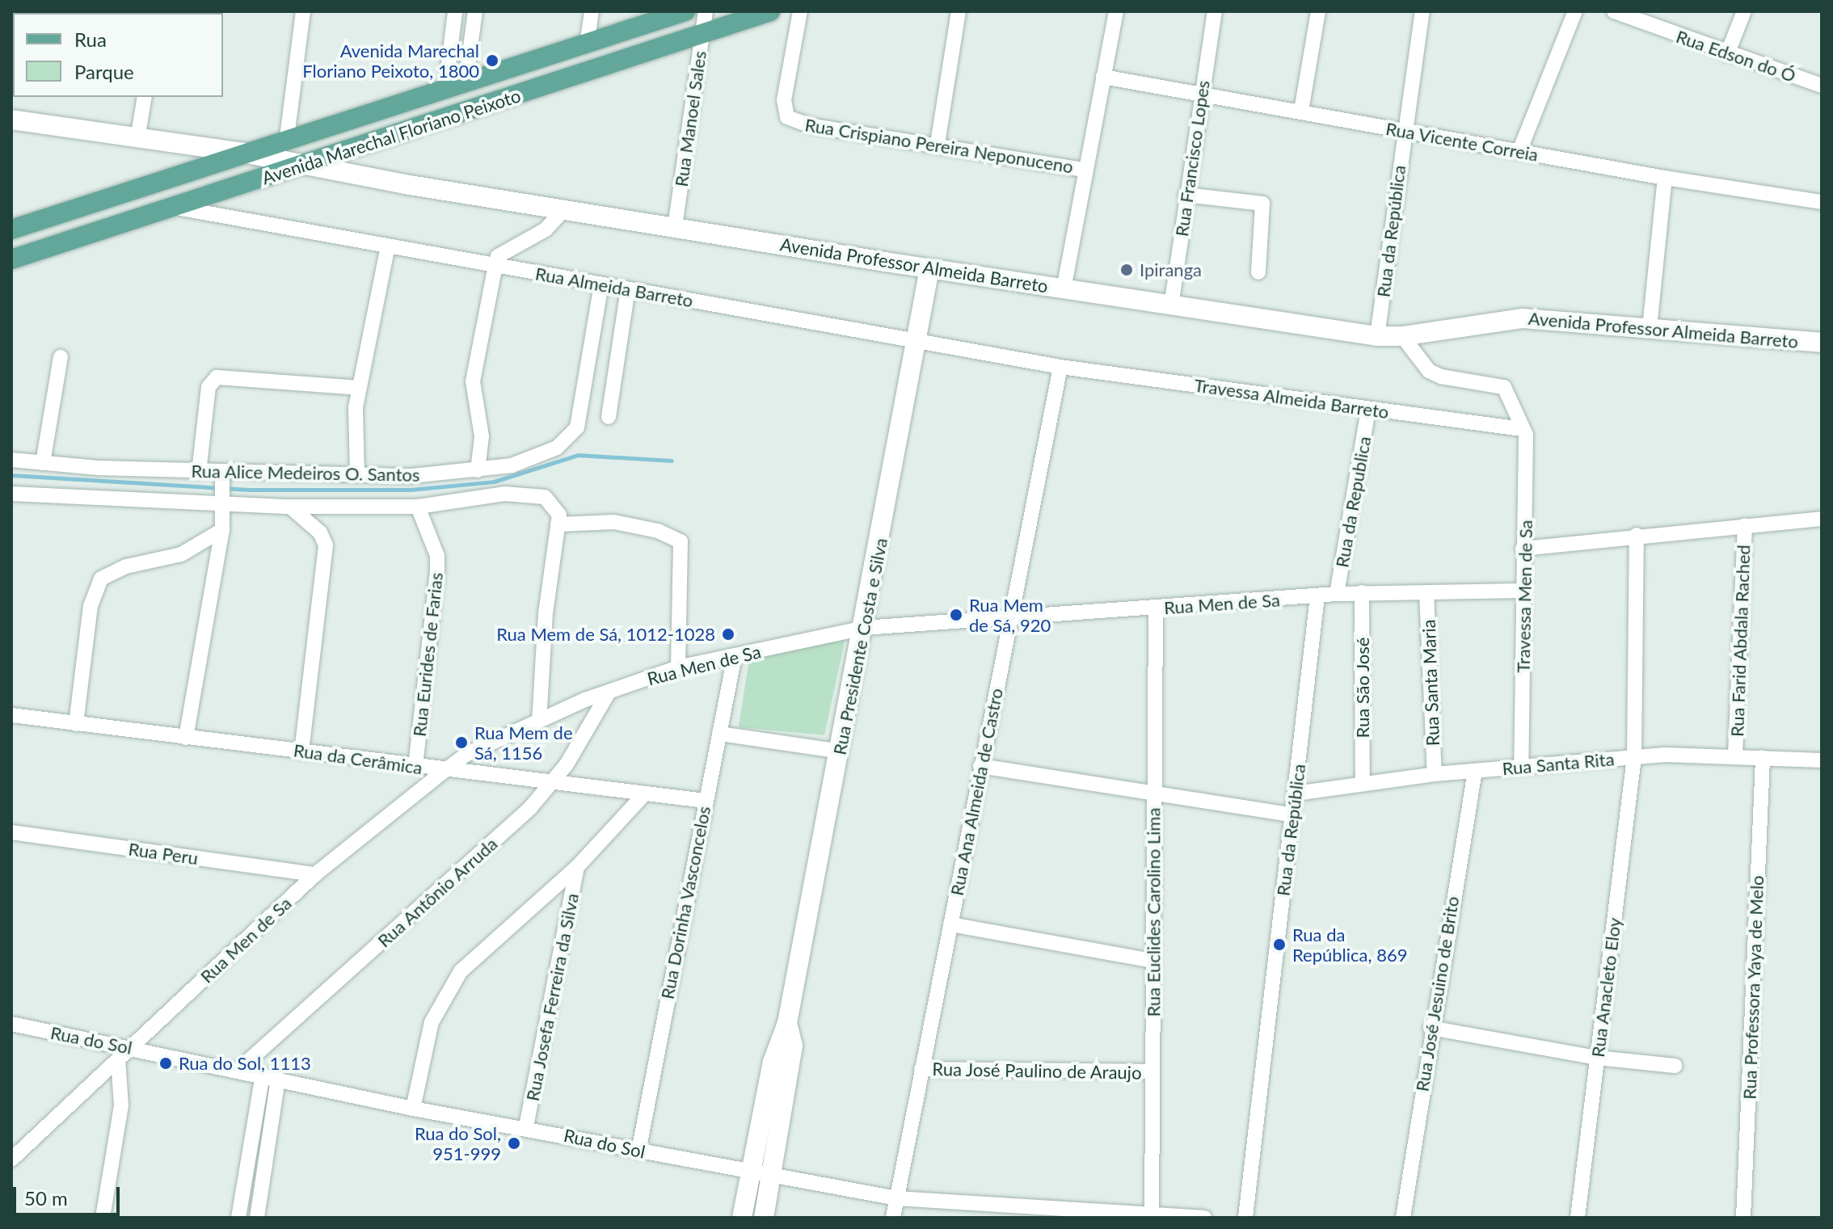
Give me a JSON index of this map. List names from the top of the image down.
{
  "streets": {
    "main road": ["Avenida Marechal Floriano Peixoto", "Avenida Professor Almeida Barreto", "Rua Presidente Costa e Silva"],
    "street": [
      "Rua Edson do Ó",
      "Rua Manoel Sales",
      "Rua Vicente Correia",
      "Rua Crispiano Pereira Neponuceno",
      "Rua Francisco Lopes",
      "Rua da República",
      "Rua Almeida Barreto",
      "Travessa Almeida Barreto",
      "Rua Alice Medeiros O. Santos",
      "Rua da Republica",
      "Travessa Men de Sa",
      "Rua Men de Sa",
      "Rua Farid Abdala Rached",
      "Rua Eurides de Farias",
      "Rua Santa Maria",
      "Rua São José",
      "Rua da Cerâmica",
      "Rua Santa Rita",
      "Rua Ana Almeida de Castro",
      "Rua Peru",
      "Rua Antônio Arruda",
      "Rua Dorinha Vasconcelos",
      "Rua Euclides Carolino Lima",
      "Rua Anacleto Eloy",
      "Rua Professora Yaya de Melo",
      "Rua José Jesuino de Brito",
      "Rua Josefa Ferreira da Silva",
      "Rua do Sol",
      "Rua José Paulino de Araujo"
    ]
  },
  "crossings": [
    ["Rua Manoel Sales", "Avenida Marechal Floriano Peixoto"],
    ["Rua Manoel Sales", "Avenida Professor Almeida Barreto"],
    ["Avenida Marechal Floriano Peixoto", "Avenida Professor Almeida Barreto"],
    ["Avenida Marechal Floriano Peixoto", "Rua Almeida Barreto"],
    ["Rua Vicente Correia", "Rua Francisco Lopes"],
    ["Rua Vicente Correia", "Rua da República"],
    ["Rua Francisco Lopes", "Avenida Professor Almeida Barreto"],
    ["Rua da República", "Avenida Professor Almeida Barreto"],
    ["Rua da República", "Rua Men de Sa"],
    ["Rua da República", "Rua Santa Rita"],
    ["Avenida Professor Almeida Barreto", "Travessa Men de Sa"],
    ["Avenida Professor Almeida Barreto", "Rua Presidente Costa e Silva"],
    ["Rua Almeida Barreto", "Travessa Almeida Barreto"],
    ["Rua Almeida Barreto", "Rua Alice Medeiros O. Santos"],
    ["Rua Almeida Barreto", "Rua Presidente Costa e Silva"],
    ["Rua Almeida Barreto", "Rua Ana Almeida de Castro"],
    ["Travessa Almeida Barreto", "Rua da Republica"],
    ["Travessa Almeida Barreto", "Travessa Men de Sa"],
    ["Travessa Almeida Barreto", "Rua Ana Almeida de Castro"],
    ["Rua Alice Medeiros O. Santos", "Rua Eurides de Farias"],
    ["Rua da Republica", "Rua Men de Sa"],
    ["Travessa Men de Sa", "Rua Men de Sa"],
    ["Travessa Men de Sa", "Rua Santa Rita"],
    ["Rua Men de Sa", "Rua Presidente Costa e Silva"],
    ["Rua Men de Sa", "Rua Santa Maria"],
    ["Rua Men de Sa", "Rua São José"],
    ["Rua Men de Sa", "Rua da Cerâmica"],
    ["Rua Men de Sa", "Rua Ana Almeida de Castro"],
    ["Rua Men de Sa", "Rua Peru"],
    ["Rua Men de Sa", "Rua Antônio Arruda"],
    ["Rua Men de Sa", "Rua Dorinha Vasconcelos"],
    ["Rua Men de Sa", "Rua Euclides Carolino Lima"],
    ["Rua Men de Sa", "Rua do Sol"],
    ["Rua Farid Abdala Rached", "Rua Santa Rita"],
    ["Rua Presidente Costa e Silva", "Rua do Sol"],
    ["Rua Eurides de Farias", "Rua da Cerâmica"],
    ["Rua Santa Maria", "Rua Santa Rita"],
    ["Rua São José", "Rua Santa Rita"],
    ["Rua da Cerâmica", "Rua Antônio Arruda"],
    ["Rua da Cerâmica", "Rua Dorinha Vasconcelos"],
    ["Rua Santa Rita", "Rua Anacleto Eloy"],
    ["Rua Santa Rita", "Rua Professora Yaya de Melo"],
    ["Rua Santa Rita", "Rua José Jesuino de Brito"],
    ["Rua Ana Almeida de Castro", "Rua do Sol"],
    ["Rua Ana Almeida de Castro", "Rua José Paulino de Araujo"],
    ["Rua Antônio Arruda", "Rua do Sol"],
    ["Rua Dorinha Vasconcelos", "Rua do Sol"],
    ["Rua Euclides Carolino Lima", "Rua do Sol"],
    ["Rua Euclides Carolino Lima", "Rua José Paulino de Araujo"],
    ["Rua Josefa Ferreira da Silva", "Rua do Sol"]
  ],
  "places": [
    "Avenida Marechal Floriano Peixoto, 1800",
    "Ipiranga",
    "Rua Mem de Sá, 920",
    "Rua Mem de Sá, 1012-1028",
    "Rua Mem de Sá, 1156",
    "Rua da República, 869",
    "Rua do Sol, 1113",
    "Rua do Sol, 951-999"
  ],
  "legend": ["Rua", "Parque"],
  "scale_bar": "50 m"
}
